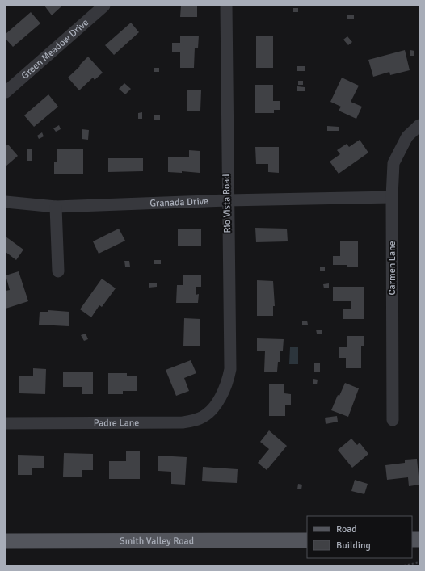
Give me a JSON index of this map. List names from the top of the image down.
{
  "streets": {
    "main road": ["Smith Valley Road"],
    "street": [
      "Green Meadow Drive",
      "Granada Drive",
      "Rio Vista Road",
      "Carmen Lane",
      "Padre Lane"
    ]
  },
  "crossings": [
    ["Granada Drive", "Rio Vista Road"],
    ["Granada Drive", "Carmen Lane"],
    ["Rio Vista Road", "Padre Lane"]
  ],
  "legend": ["Road", "Building"]
}
